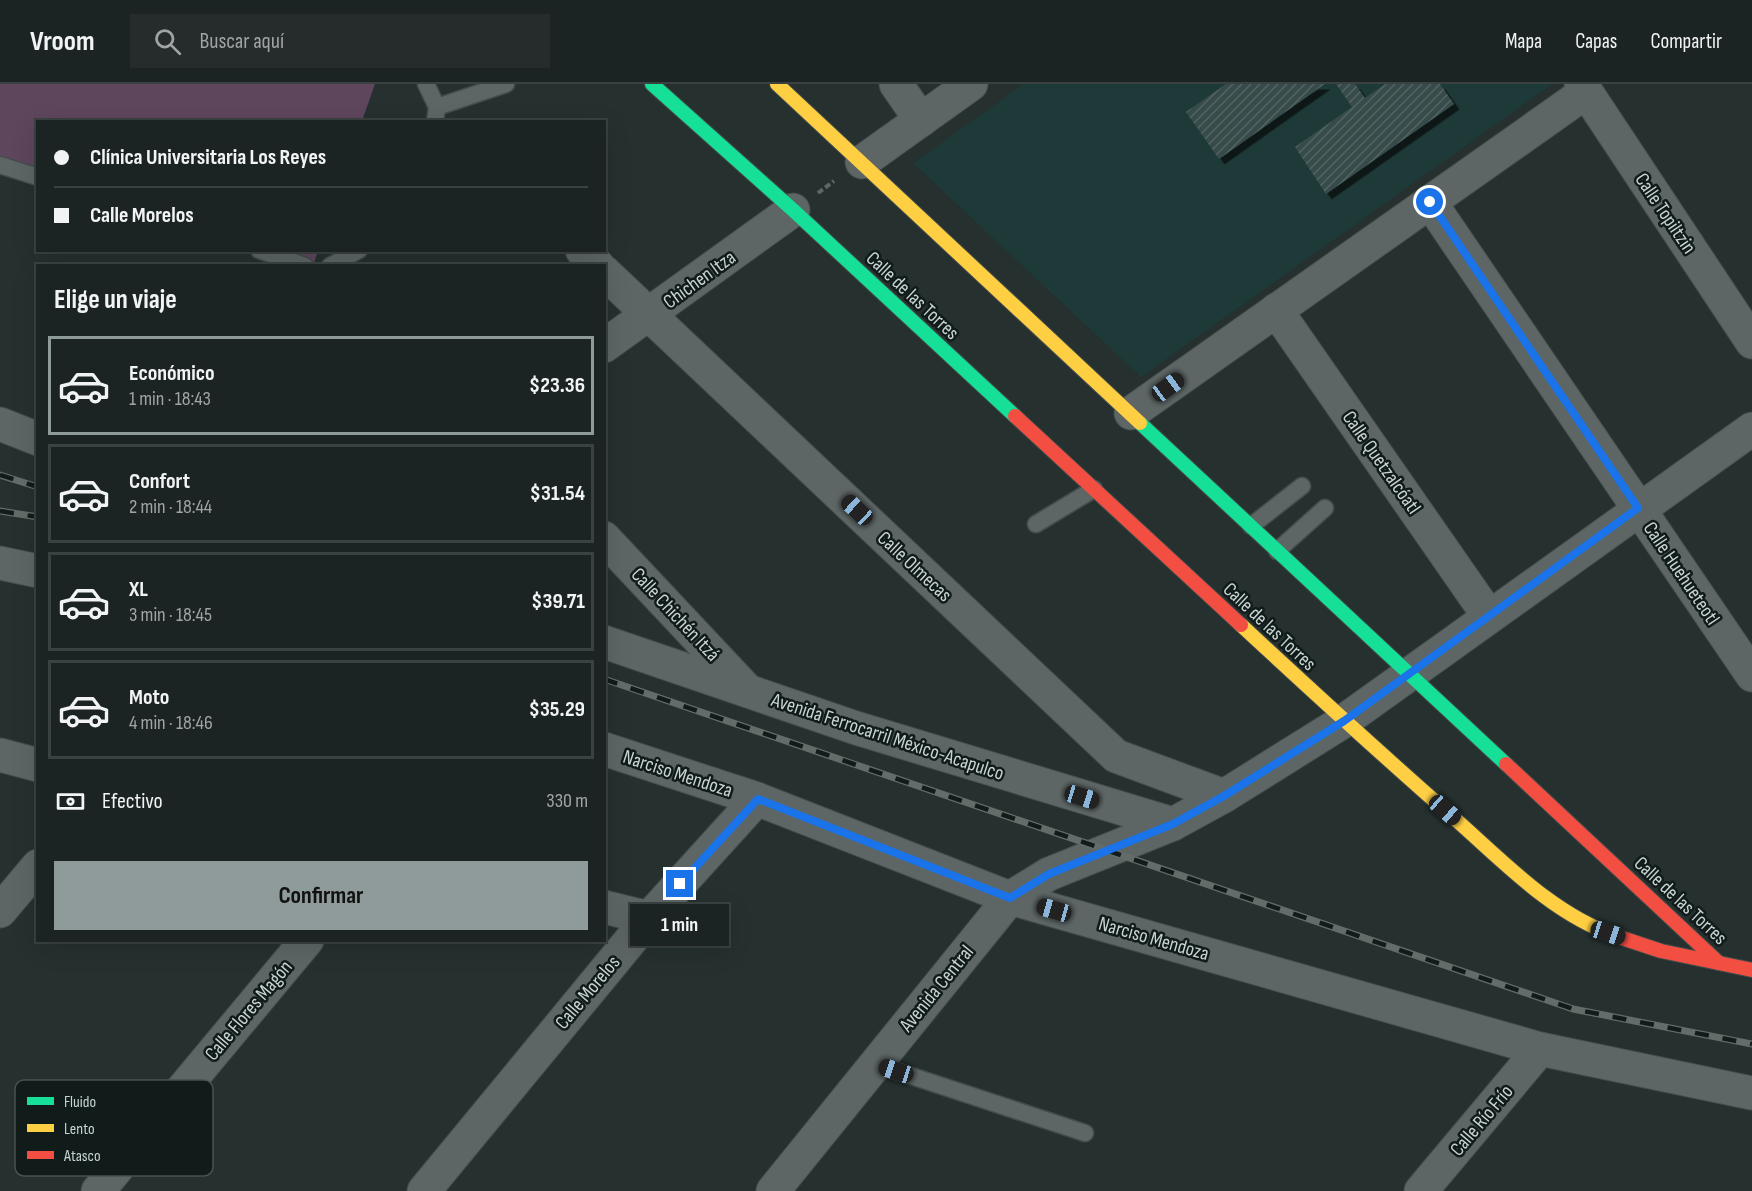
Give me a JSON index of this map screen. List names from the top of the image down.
{
  "streets": {
    "main road": ["Calle de las Torres"],
    "street": [
      "Calle Topiltzin",
      "Chichen Itza",
      "Calle Quetzalcóatl",
      "Calle Olmecas",
      "Calle Huehueteotl",
      "Calle Chichén Itzá",
      "Avenida Ferrocarril México-Acapulco",
      "Narciso Mendoza",
      "Avenida Central",
      "Calle Morelos",
      "Calle Flores Magón",
      "Calle Río Frío"
    ]
  },
  "crossings": [
    ["Chichen Itza", "Calle de las Torres"],
    ["Chichen Itza", "Calle Olmecas"],
    ["Calle de las Torres", "Avenida Central"],
    ["Calle Quetzalcóatl", "Avenida Central"],
    ["Calle Olmecas", "Avenida Central"],
    ["Calle Huehueteotl", "Avenida Central"],
    ["Calle Chichén Itzá", "Avenida Ferrocarril México-Acapulco"],
    ["Avenida Ferrocarril México-Acapulco", "Avenida Central"],
    ["Narciso Mendoza", "Avenida Central"],
    ["Narciso Mendoza", "Calle Morelos"],
    ["Narciso Mendoza", "Calle Río Frío"]
  ],
  "legend": ["Fluido", "Lento", "Atasco"],
  "page": {
    "header": "Vroom",
    "search": "Buscar aquí",
    "nav": ["Mapa", "Capas", "Compartir"],
    "banner": ["Clínica Universitaria Los Reyes", "Calle Morelos"],
    "heading": "Elige un viaje",
    "list": [
      {
        "name": "Económico",
        "note": "1 min · 18:43",
        "value": "$23.36"
      },
      {
        "name": "Confort",
        "note": "2 min · 18:44",
        "value": "$31.54"
      },
      {
        "name": "XL",
        "note": "3 min · 18:45",
        "value": "$39.71"
      },
      {
        "name": "Moto",
        "note": "4 min · 18:46",
        "value": "$35.29"
      }
    ],
    "pay": ["Efectivo", "330 m"],
    "buttons": "Confirmar",
    "bubble": "1 min"
  }
}
